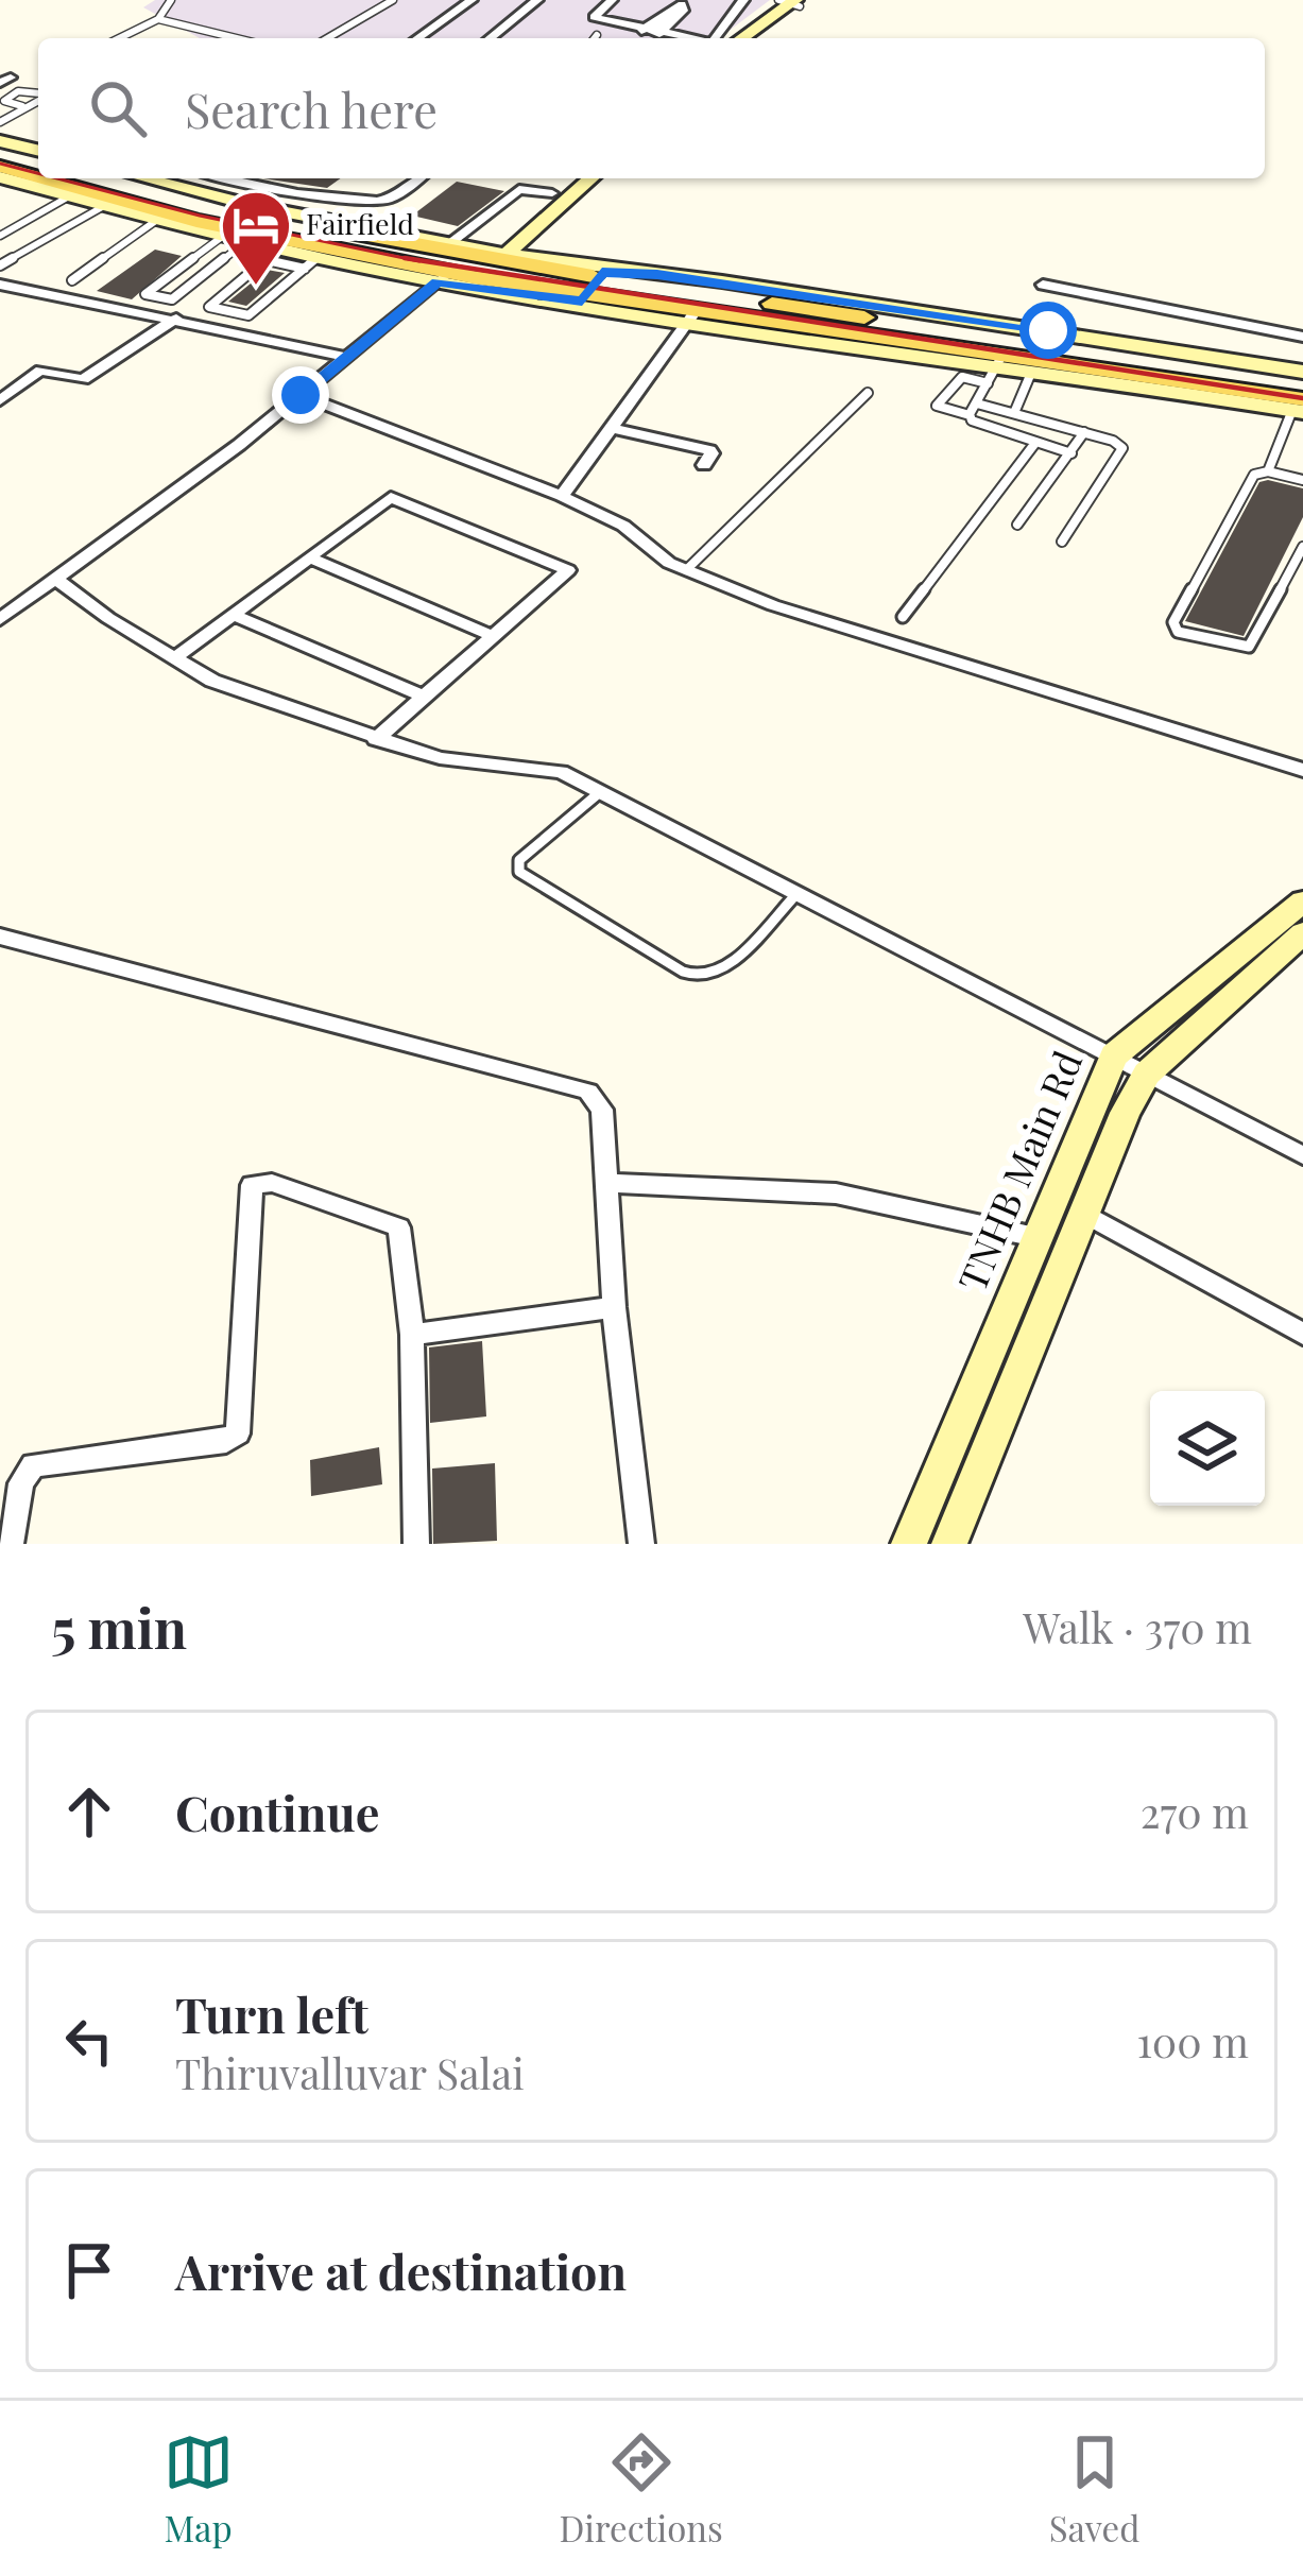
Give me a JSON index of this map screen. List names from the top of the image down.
{
  "streets": {
    "street": ["TNHB Main Rd"]
  },
  "places": {
    "hotel": ["Fairfield"]
  },
  "page": {
    "search": "Search here",
    "heading": ["5 min", "Walk · 370 m"],
    "list": [
      ["Continue", "270 m"],
      ["Turn left", "Thiruvalluvar Salai", "100 m"],
      "Arrive at destination"
    ],
    "nav": ["Map", "Directions", "Saved"]
  }
}
